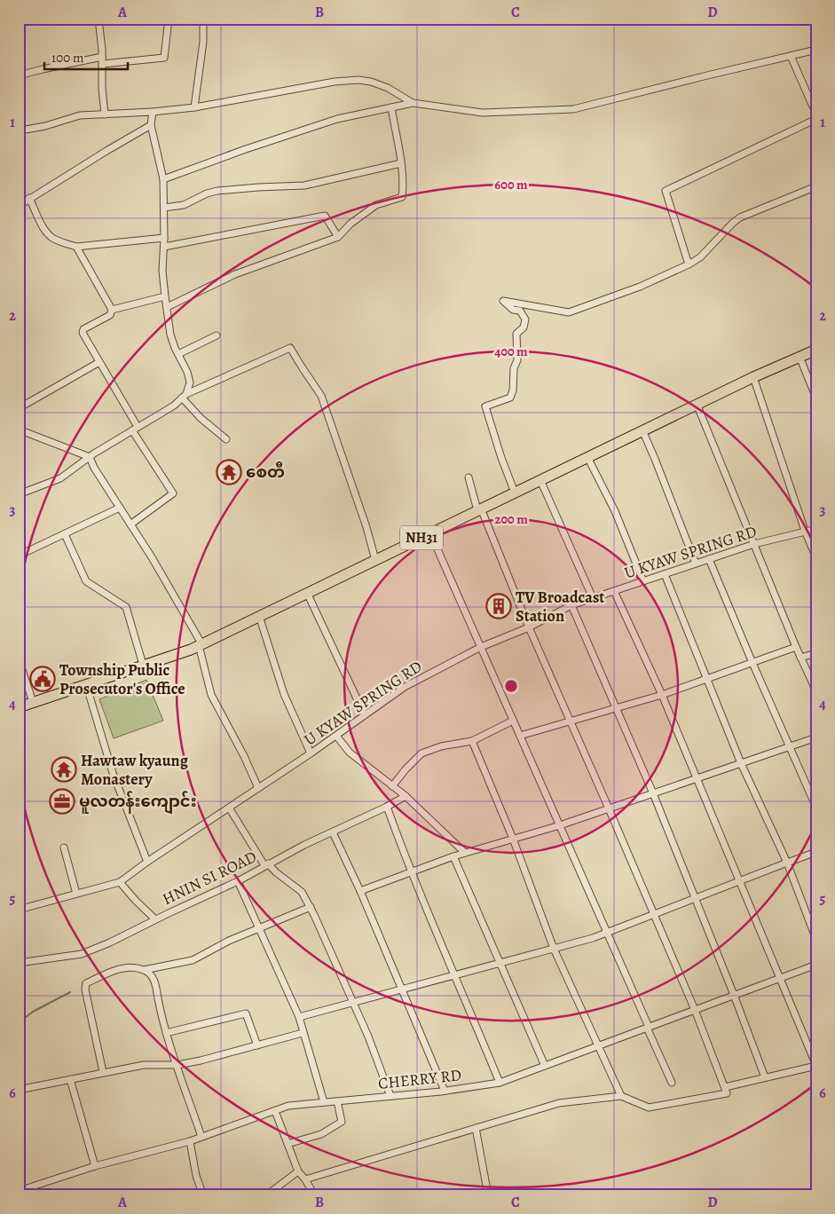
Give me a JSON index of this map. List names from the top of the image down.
{
  "streets": {
    "highway": ["NH31"],
    "street": ["U KYAW SPRING RD", "HNIN SI ROAD", "CHERRY RD"]
  },
  "places": {
    "temple": ["စေတီ", "Hawtaw kyaung Monastery"],
    "building": ["TV Broadcast Station"],
    "public building": ["Township Public Prosecutor's Office"],
    "office": ["မူလတန်းကျောင်း"]
  },
  "scale_bar": "100 m",
  "grid": {
    "columns": [
      "A",
      "B",
      "C",
      "D"
    ],
    "rows": [
      "1",
      "2",
      "3",
      "4",
      "5",
      "6"
    ]
  },
  "rings": ["600 m", "400 m", "200 m"]
}
